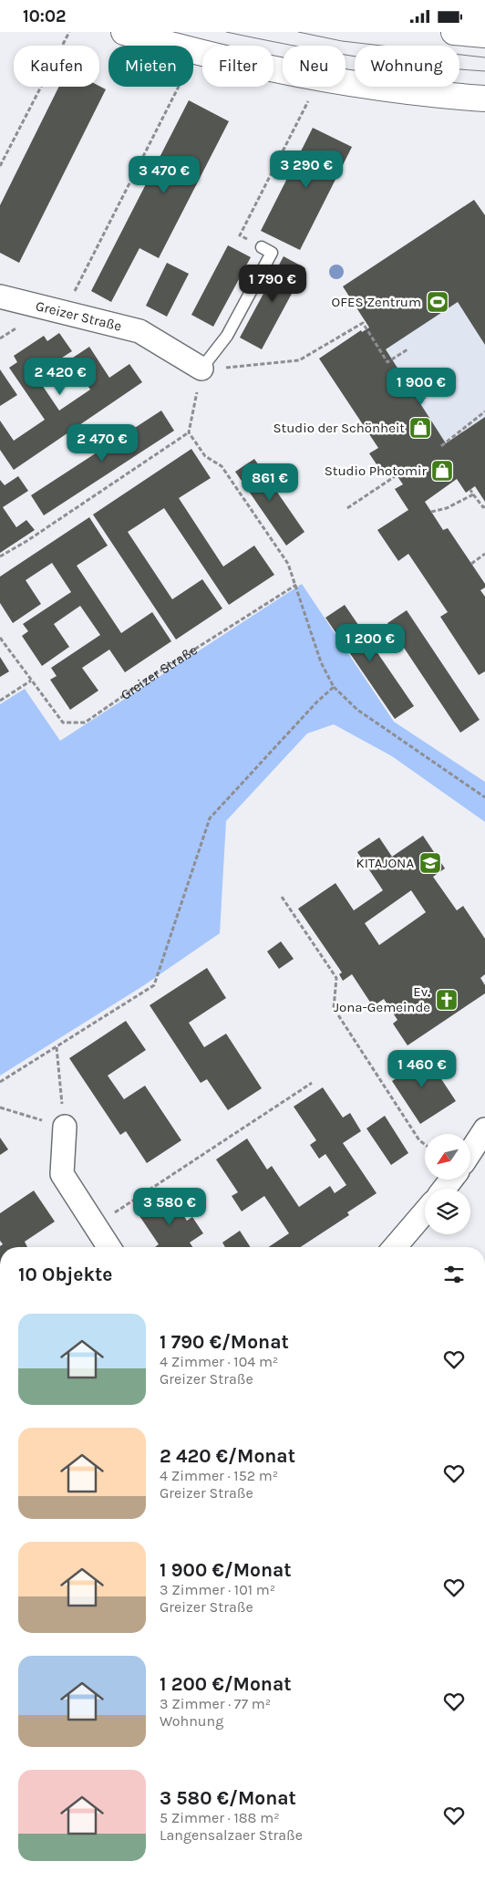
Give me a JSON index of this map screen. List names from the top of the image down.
{
  "streets": {
    "street": ["Greizer Straße"]
  },
  "places": {
    "sports": ["OFES Zentrum"],
    "shop": ["Studio der Schönheit", "Studio Photomir"],
    "school or university": ["KITAJONA"],
    "church": ["Ev. Jona-Gemeinde"]
  },
  "north": "bottom left",
  "page": {
    "status": "10:02",
    "chip": [
      "Kaufen",
      "Mieten",
      "Filter",
      "Neu",
      "Wohnung"
    ],
    "price": [
      "3 290 €",
      "3 470 €",
      "1 790 €",
      "2 420 €",
      "1 900 €",
      "2 470 €",
      "861 €",
      "1 200 €",
      "1 460 €",
      "3 580 €"
    ],
    "heading": "10 Objekte",
    "list": [
      {
        "name": "1 790 €/Monat",
        "note": "4 Zimmer · 104 m² · Greizer Straße"
      },
      {
        "name": "2 420 €/Monat",
        "note": "4 Zimmer · 152 m² · Greizer Straße"
      },
      {
        "name": "1 900 €/Monat",
        "note": "3 Zimmer · 101 m² · Greizer Straße"
      },
      {
        "name": "1 200 €/Monat",
        "note": "3 Zimmer · 77 m² · Wohnung"
      },
      {
        "name": "3 580 €/Monat",
        "note": "5 Zimmer · 188 m² · Langensalzaer Straße"
      }
    ]
  }
}
